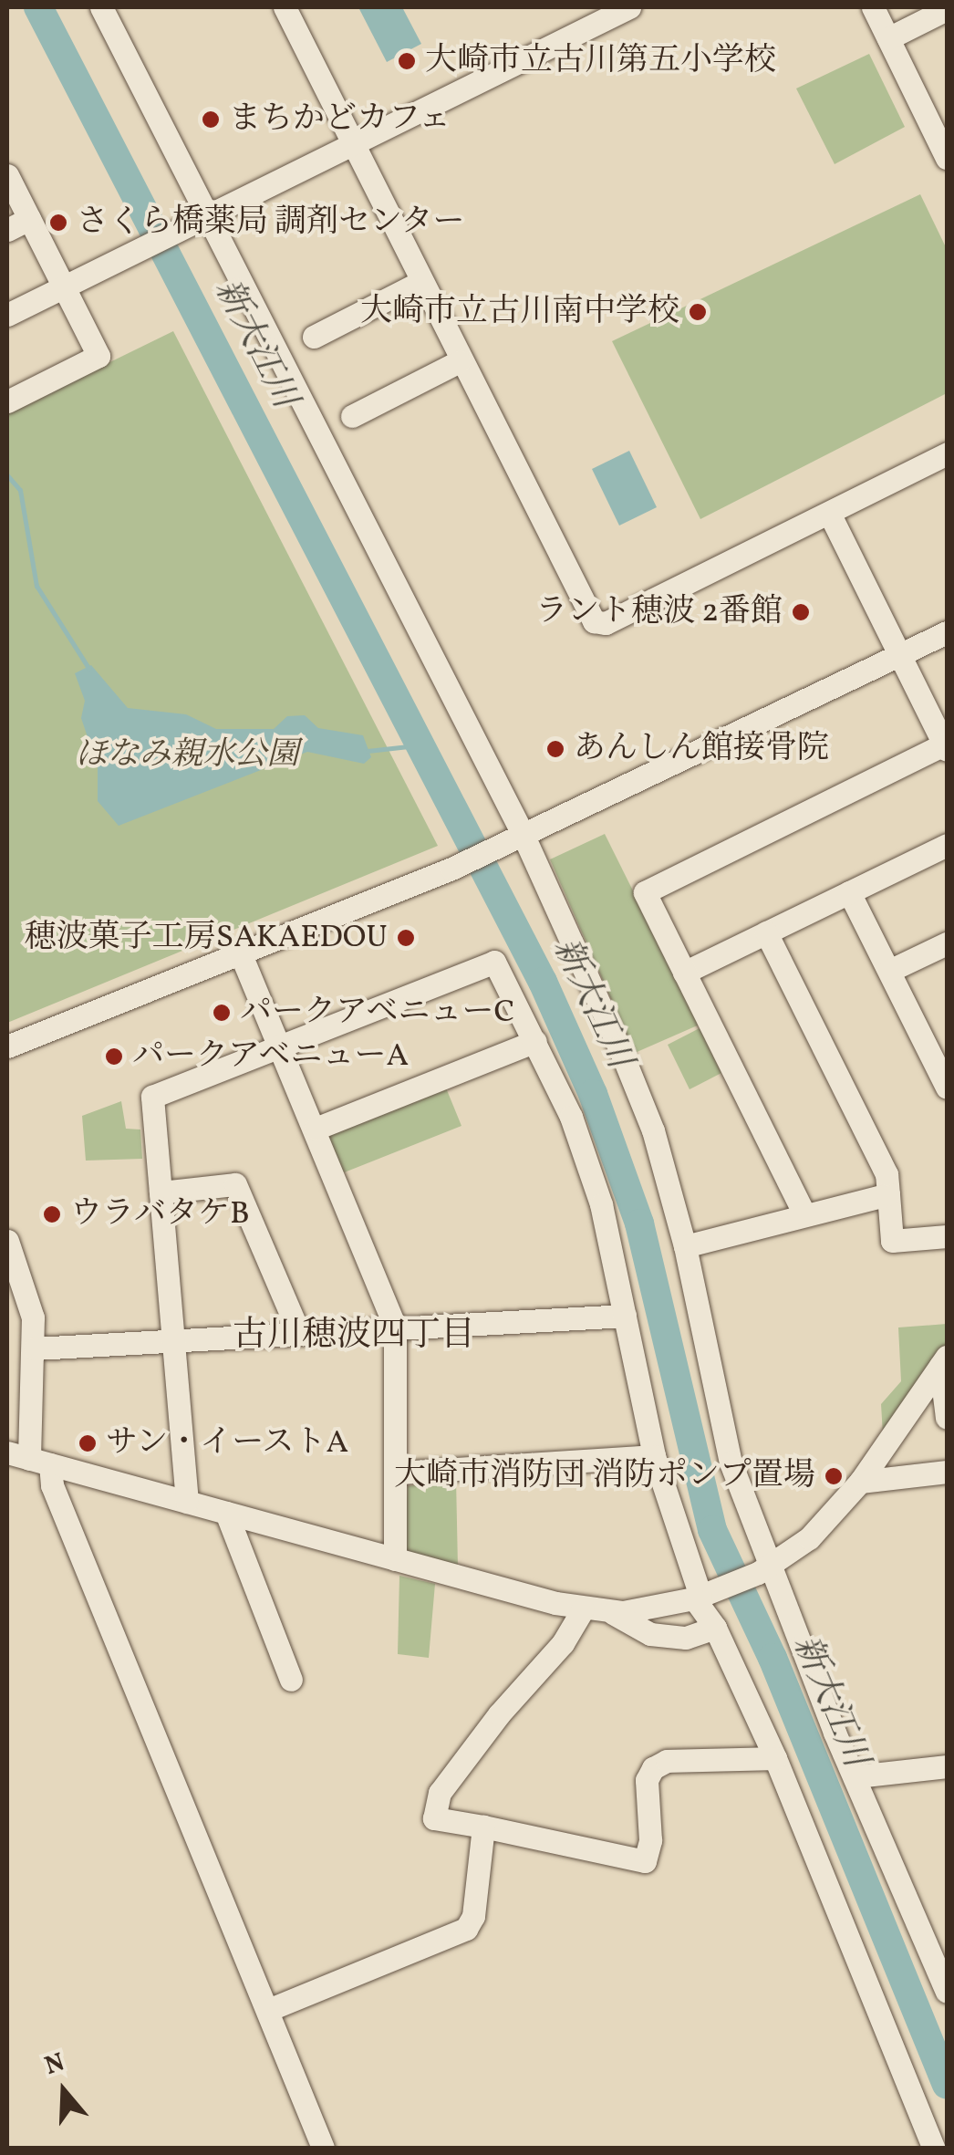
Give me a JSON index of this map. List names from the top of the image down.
{
  "districts": ["古川穂波四丁目"],
  "water": ["新大江川"],
  "parks": ["ほなみ親水公園"],
  "places": [
    "大崎市立古川第五小学校",
    "まちかどカフェ",
    "さくら橋薬局 調剤センター",
    "大崎市立古川南中学校",
    "ラント穂波 2番館",
    "あんしん館接骨院",
    "穂波菓子工房SAKAEDOU",
    "パークアベニューC",
    "パークアベニューA",
    "ウラバタケB",
    "サン・イーストA",
    "大崎市消防団 消防ポンプ置場"
  ],
  "north": "top"
}
